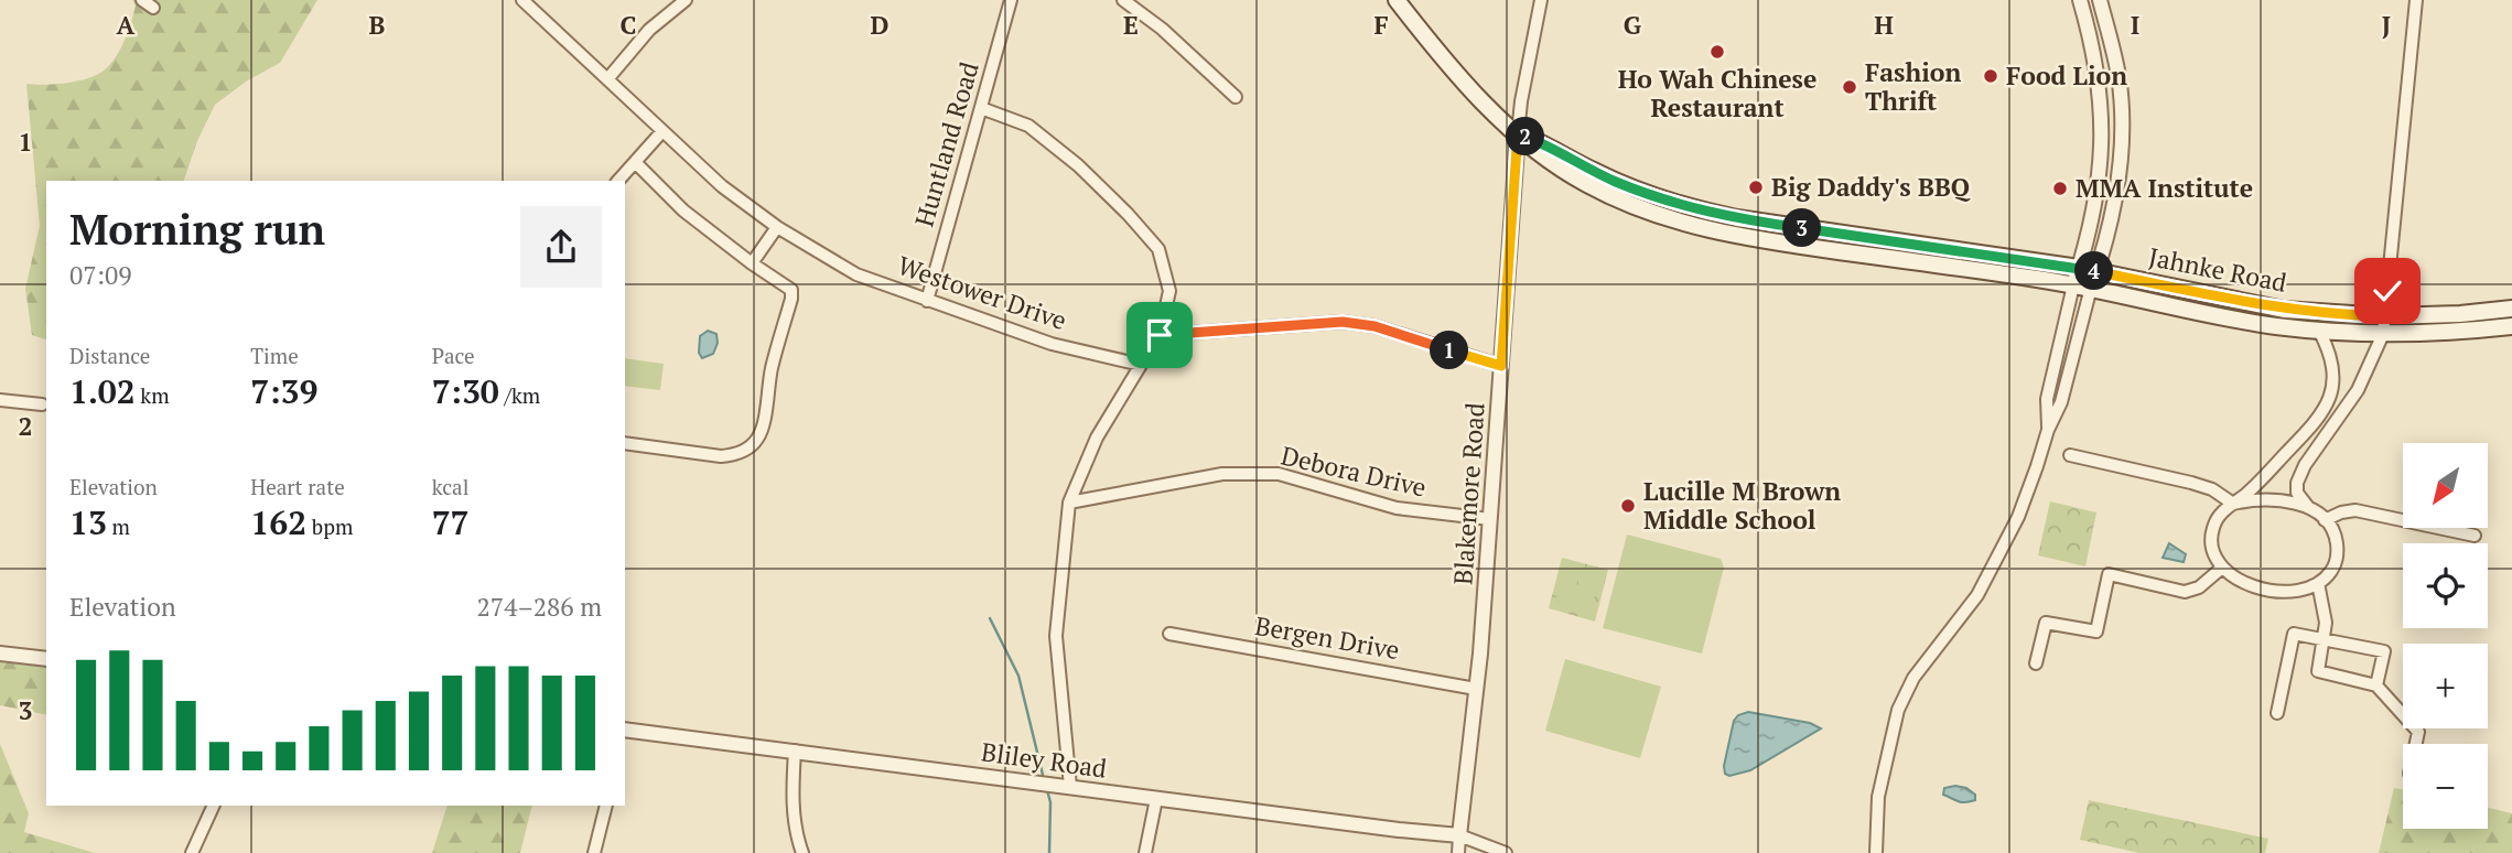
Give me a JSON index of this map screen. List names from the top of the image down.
{
  "streets": {
    "main road": ["Jahnke Road"],
    "street": [
      "Huntland Road",
      "Westower Drive",
      "Debora Drive",
      "Blakemore Road",
      "Bergen Drive",
      "Bliley Road"
    ]
  },
  "crossings": [
    ["Huntland Road", "Westower Drive"],
    ["Jahnke Road", "Blakemore Road"],
    ["Debora Drive", "Blakemore Road"],
    ["Blakemore Road", "Bergen Drive"],
    ["Blakemore Road", "Bliley Road"]
  ],
  "places": [
    "Ho Wah Chinese Restaurant",
    "Food Lion",
    "Fashion Thrift",
    "Big Daddy's BBQ",
    "MMA Institute",
    "Lucille M Brown Middle School"
  ],
  "north": "bottom left",
  "page": {
    "pins": [
      "2",
      "3",
      "4",
      "1"
    ],
    "heading": ["Morning run", "07:09"],
    "stats": [
      ["Distance", "1.02 km"],
      ["Time", "7:39"],
      ["Pace", "7:30 /km"],
      ["Elevation", "13 m"],
      ["Heart rate", "162 bpm"],
      ["kcal", "77"]
    ],
    "map_buttons": ["+", "−"],
    "chart": ["Elevation", "274–286 m"]
  },
  "grid": {
    "columns": [
      "A",
      "B",
      "C",
      "D",
      "E",
      "F",
      "G",
      "H",
      "I",
      "J"
    ],
    "rows": ["1", "2", "3"]
  }
}
